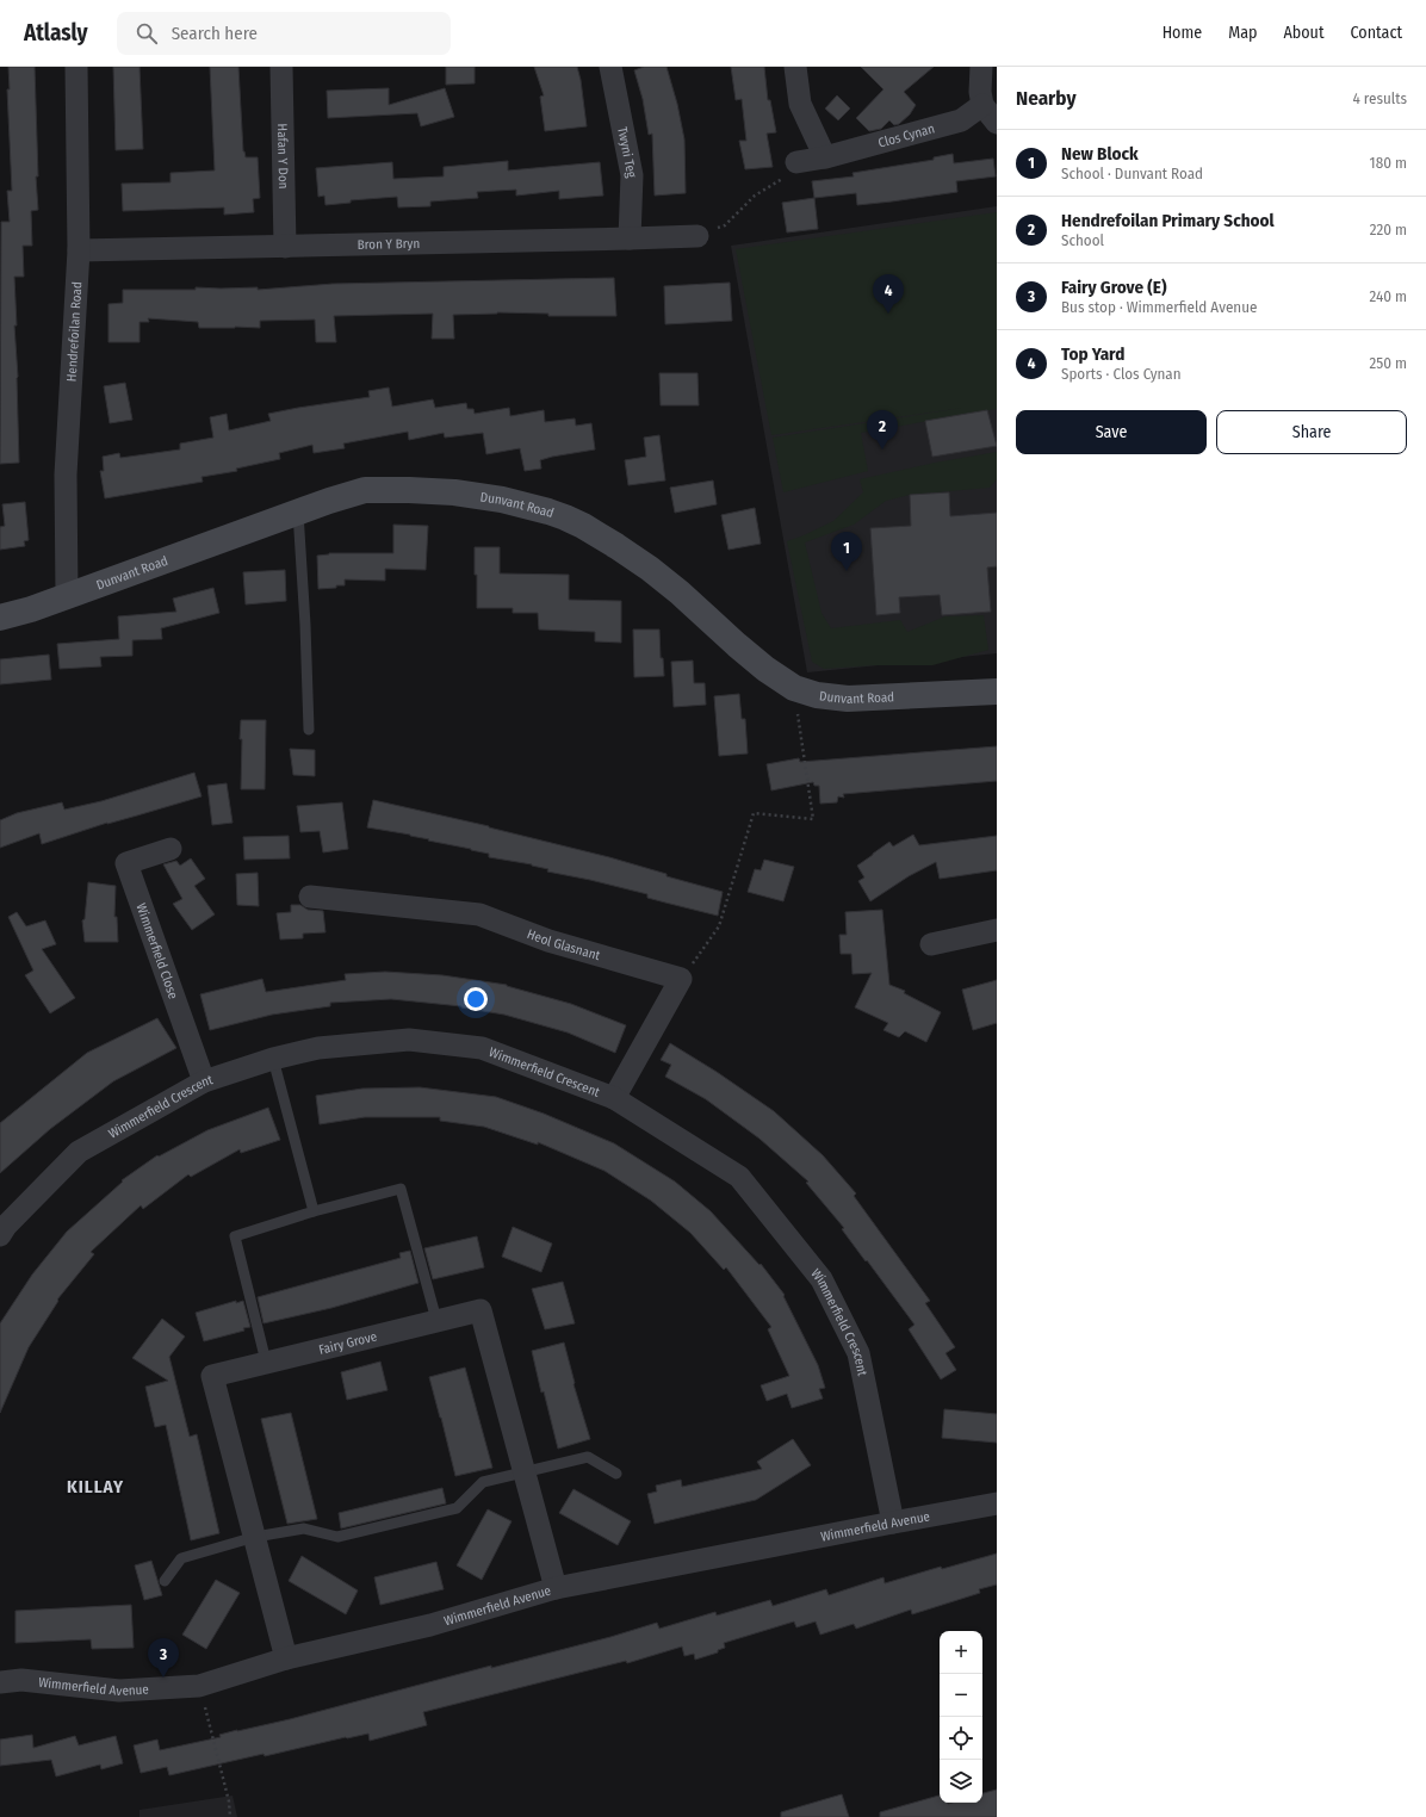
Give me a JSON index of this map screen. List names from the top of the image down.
{
  "streets": {
    "street": [
      "Clos Cynan",
      "Twyni Teg",
      "Hafan Y Don",
      "Bron Y Bryn",
      "Hendrefoilan Road",
      "Dunvant Road",
      "Heol Glasnant",
      "Wimmerfield Close",
      "Wimmerfield Crescent",
      "Fairy Grove",
      "Wimmerfield Avenue"
    ]
  },
  "crossings": [
    ["Twyni Teg", "Bron Y Bryn"],
    ["Hafan Y Don", "Bron Y Bryn"],
    ["Bron Y Bryn", "Hendrefoilan Road"],
    ["Hendrefoilan Road", "Dunvant Road"],
    ["Wimmerfield Close", "Wimmerfield Crescent"],
    ["Wimmerfield Crescent", "Wimmerfield Avenue"],
    ["Fairy Grove", "Wimmerfield Avenue"]
  ],
  "districts": ["KILLAY"],
  "page": {
    "header": "Atlasly",
    "search": "Search here",
    "nav": [
      "Home",
      "Map",
      "About",
      "Contact"
    ],
    "heading": ["Nearby", "4 results"],
    "list": [
      {
        "mark": "1",
        "name": "New Block",
        "note": "School · Dunvant Road",
        "value": "180 m"
      },
      {
        "mark": "2",
        "name": "Hendrefoilan Primary School",
        "note": "School",
        "value": "220 m"
      },
      {
        "mark": "3",
        "name": "Fairy Grove (E)",
        "note": "Bus stop · Wimmerfield Avenue",
        "value": "240 m"
      },
      {
        "mark": "4",
        "name": "Top Yard",
        "note": "Sports · Clos Cynan",
        "value": "250 m"
      }
    ],
    "pins": [
      "4",
      "2",
      "1",
      "3"
    ],
    "buttons": ["Save", "Share"],
    "map_buttons": ["+", "−"]
  }
}
